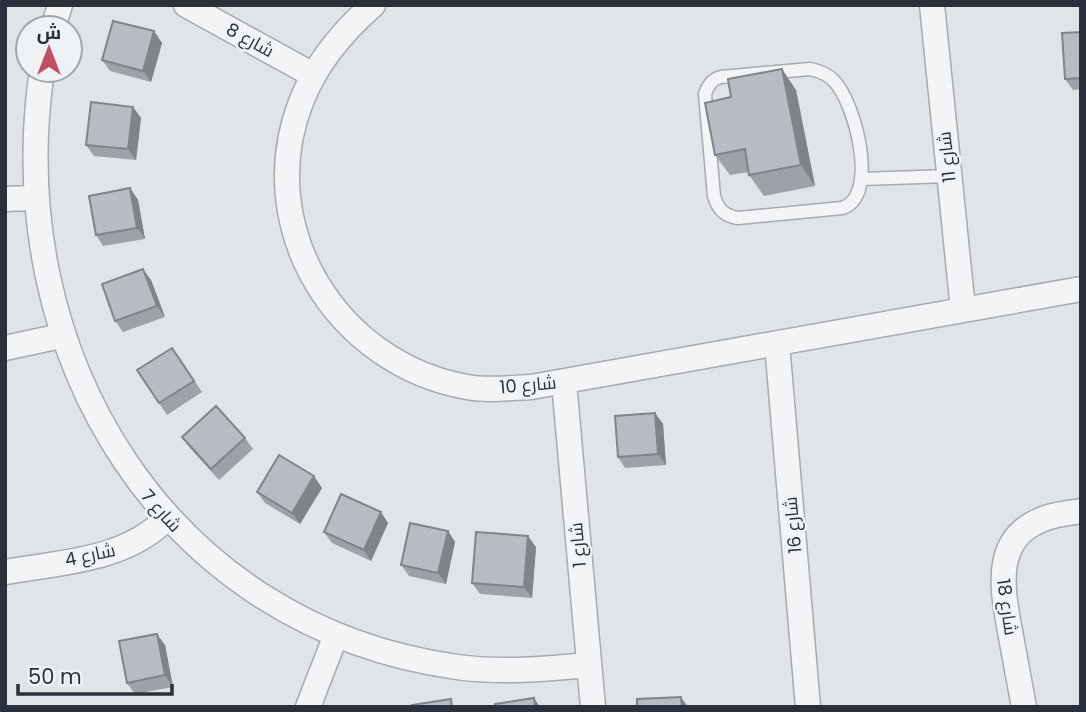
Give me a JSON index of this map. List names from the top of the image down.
{
  "streets": {
    "street": [
      "شارع 8",
      "شارع 11",
      "شارع 10",
      "شارع 7",
      "شارع 16",
      "شارع 1",
      "شارع 4",
      "شارع 18"
    ]
  },
  "crossings": [
    ["شارع 8", "شارع 10"],
    ["شارع 11", "شارع 10"],
    ["شارع 10", "شارع 16"],
    ["شارع 10", "شارع 1"],
    ["شارع 7", "شارع 1"],
    ["شارع 7", "شارع 4"]
  ],
  "scale_bar": "50 m",
  "north": "top"
}
